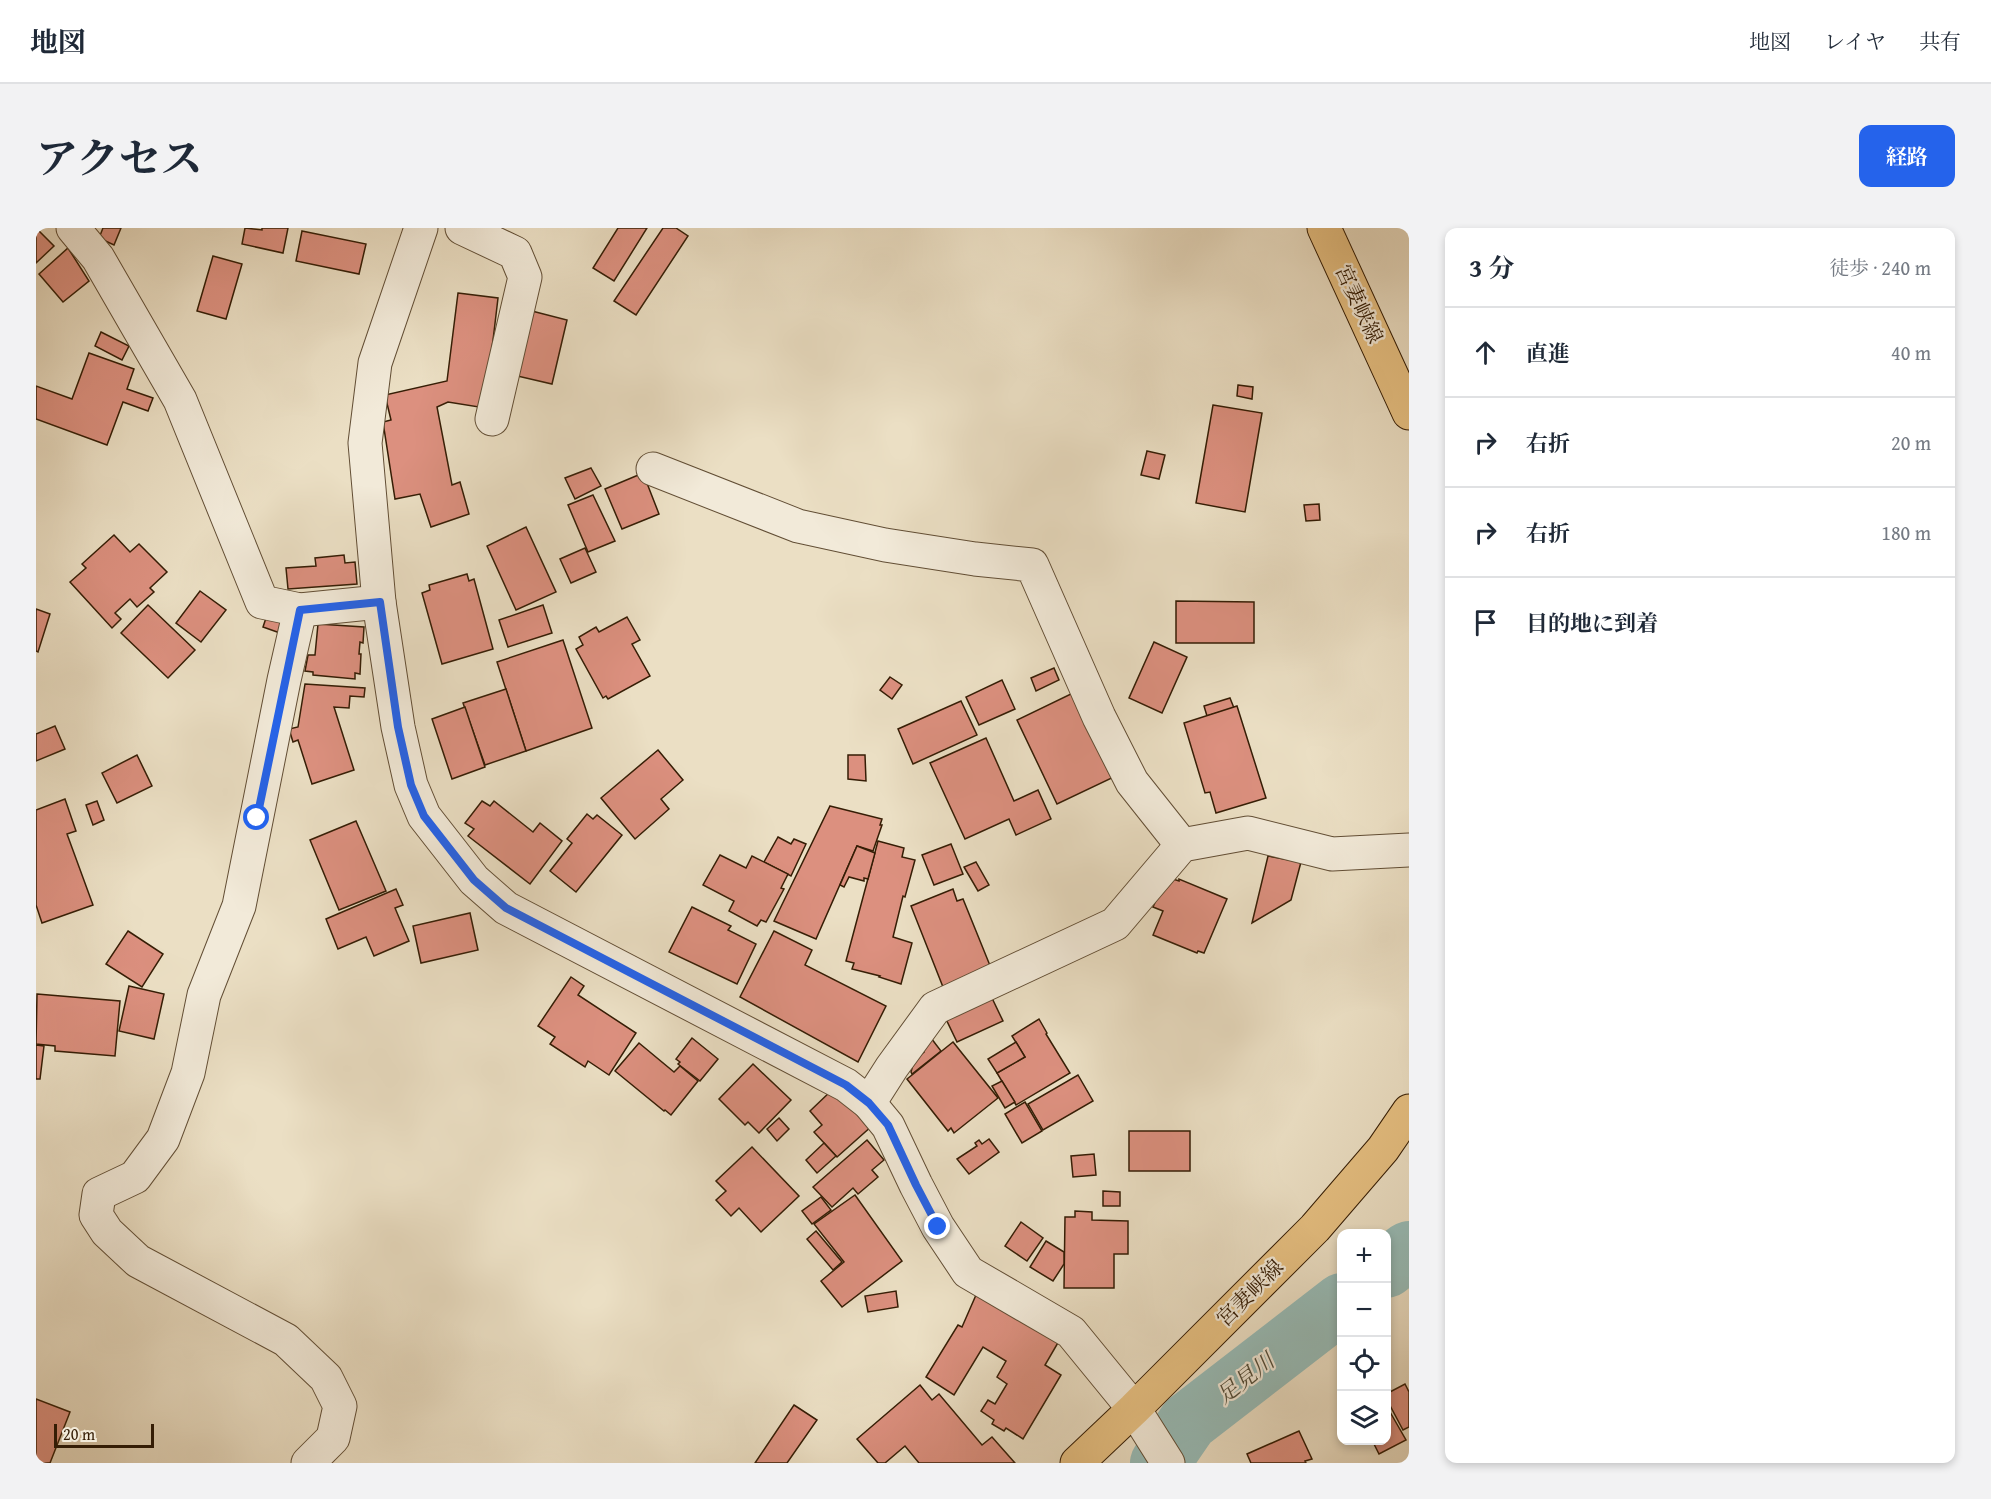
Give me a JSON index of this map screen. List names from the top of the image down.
{
  "streets": {
    "main road": ["宮妻峡線"]
  },
  "water": ["足見川"],
  "scale_bar": "20 m",
  "page": {
    "header": "地図",
    "nav": ["地図", "レイヤ", "共有"],
    "title": "アクセス",
    "buttons": "経路",
    "heading": ["3 分", "徒歩 · 240 m"],
    "list": [
      ["直進", "40 m"],
      ["右折", "20 m"],
      ["右折", "180 m"],
      "目的地に到着"
    ],
    "map_buttons": ["+", "−"],
    "scale": "20 m"
  }
}
